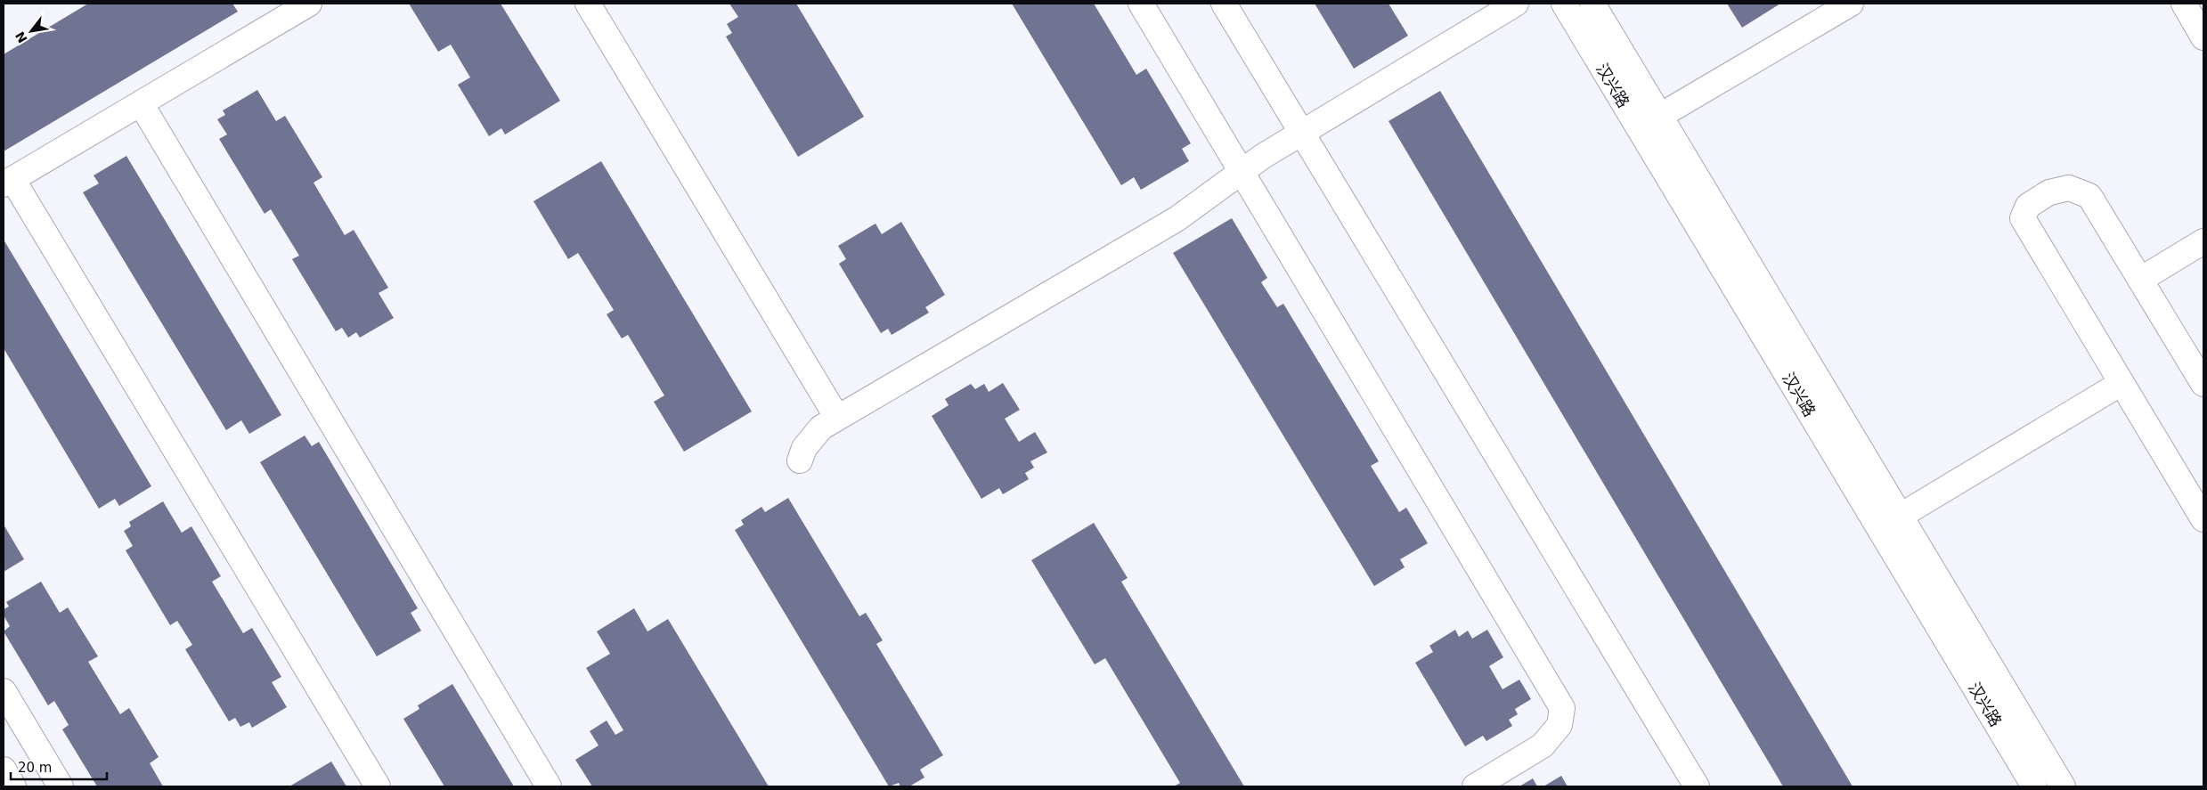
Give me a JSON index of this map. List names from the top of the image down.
{
  "streets": {
    "street": ["汉兴路"]
  },
  "scale_bar": "20 m",
  "north": "bottom left"
}
